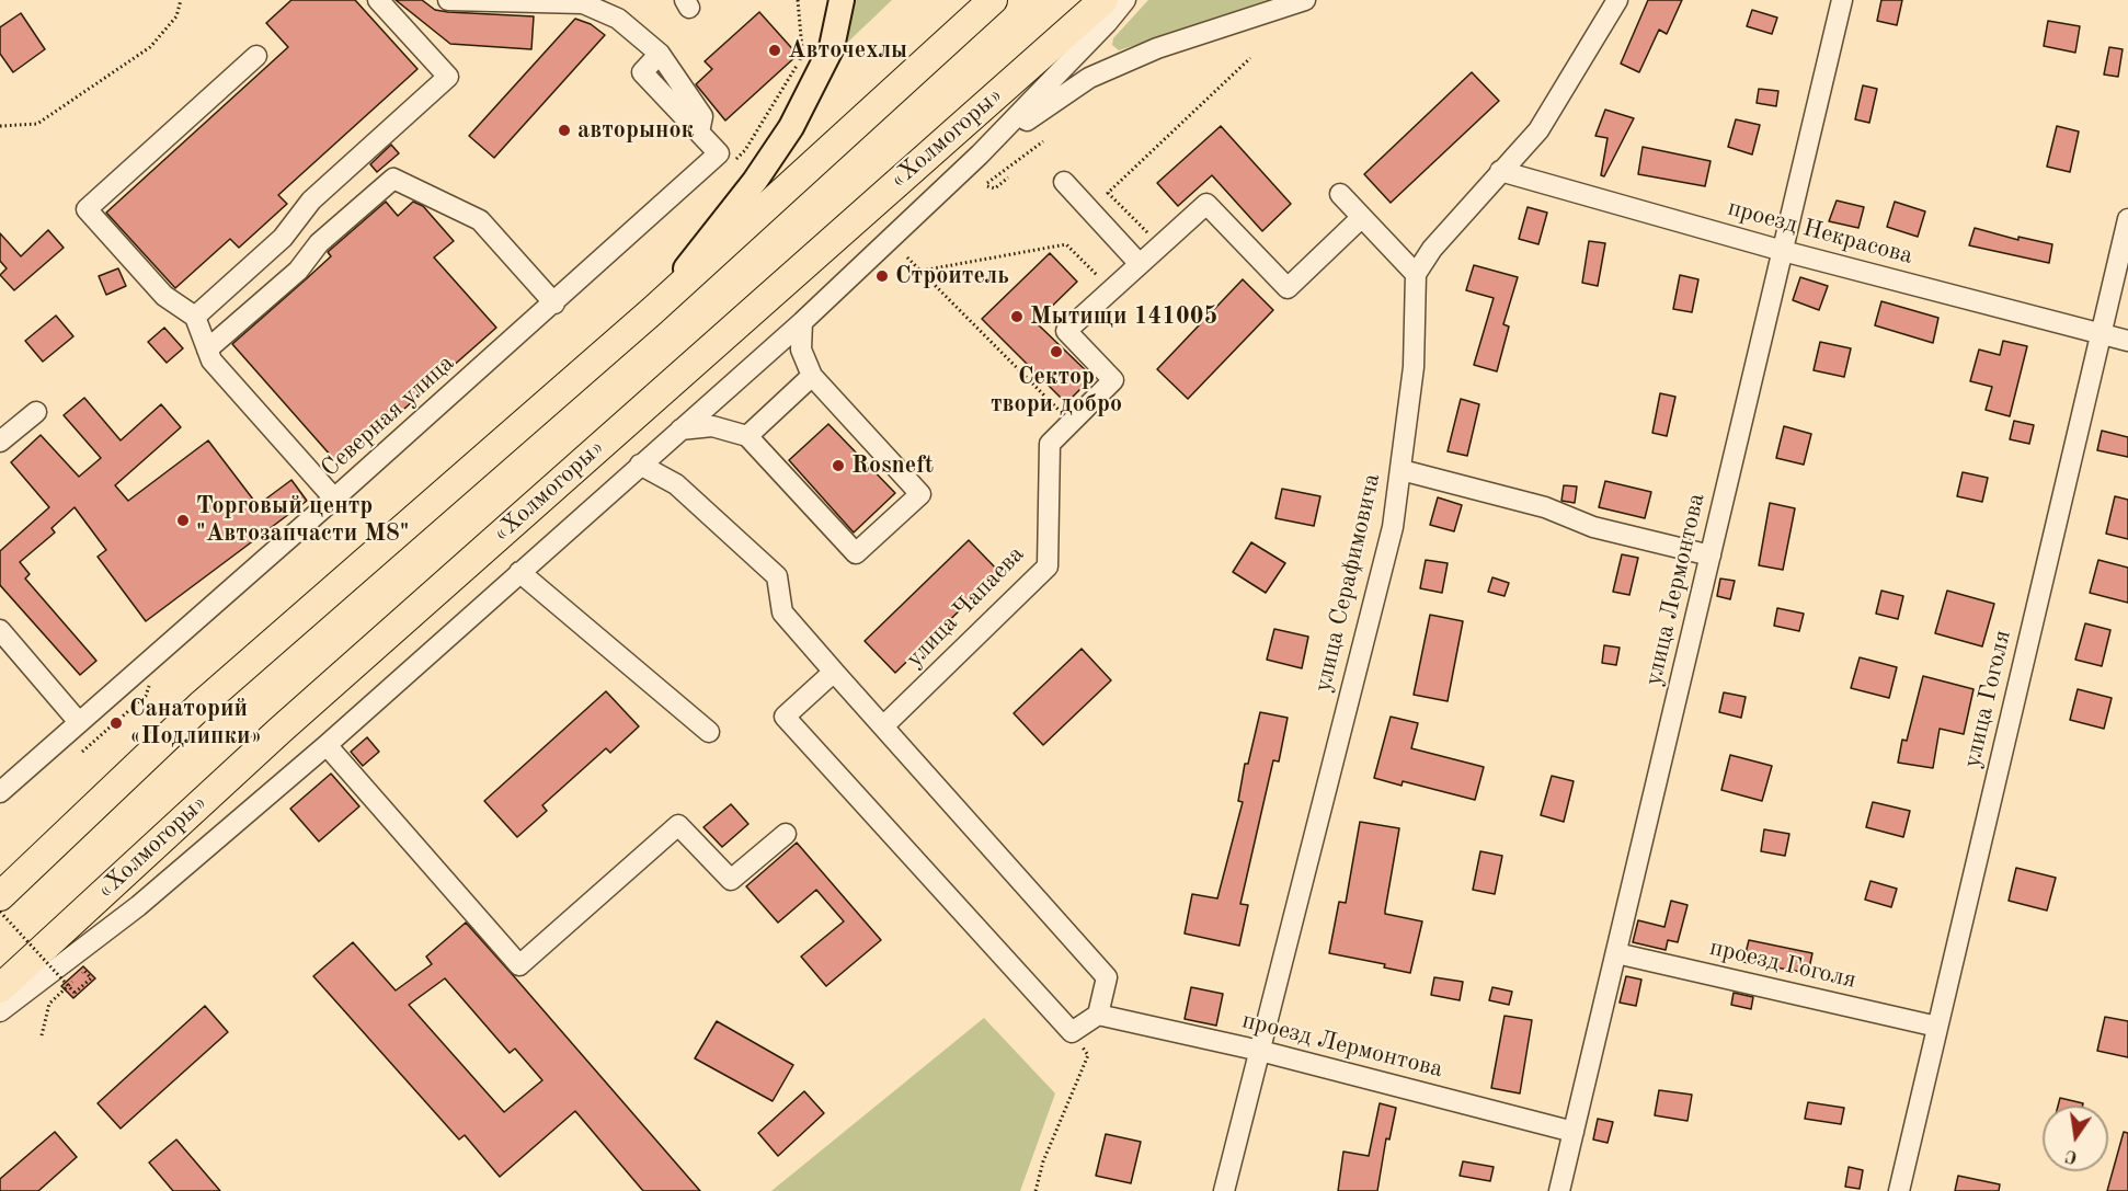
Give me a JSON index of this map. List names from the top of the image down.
{
  "streets": {
    "highway": ["«Холмогоры»"],
    "street": [
      "проезд Некрасова",
      "Северная улица",
      "улица Серафимовича",
      "улица Лермонтова",
      "улица Чапаева",
      "улица Гоголя",
      "проезд Гоголя",
      "проезд Лермонтова"
    ]
  },
  "crossings": [
    ["проезд Некрасова", "улица Лермонтова"],
    ["проезд Некрасова", "улица Гоголя"],
    ["улица Серафимовича", "проезд Лермонтова"],
    ["улица Лермонтова", "проезд Гоголя"],
    ["улица Лермонтова", "проезд Лермонтова"],
    ["улица Гоголя", "проезд Гоголя"]
  ],
  "places": [
    "Авточехлы",
    "авторынок",
    "Строитель",
    "Мытищи 141005",
    "Сектор твори добро",
    "Rosneft",
    "Торговый центр \"Автозапчасти М8\"",
    "Санаторий «Подлипки»"
  ],
  "north": "bottom"
}
